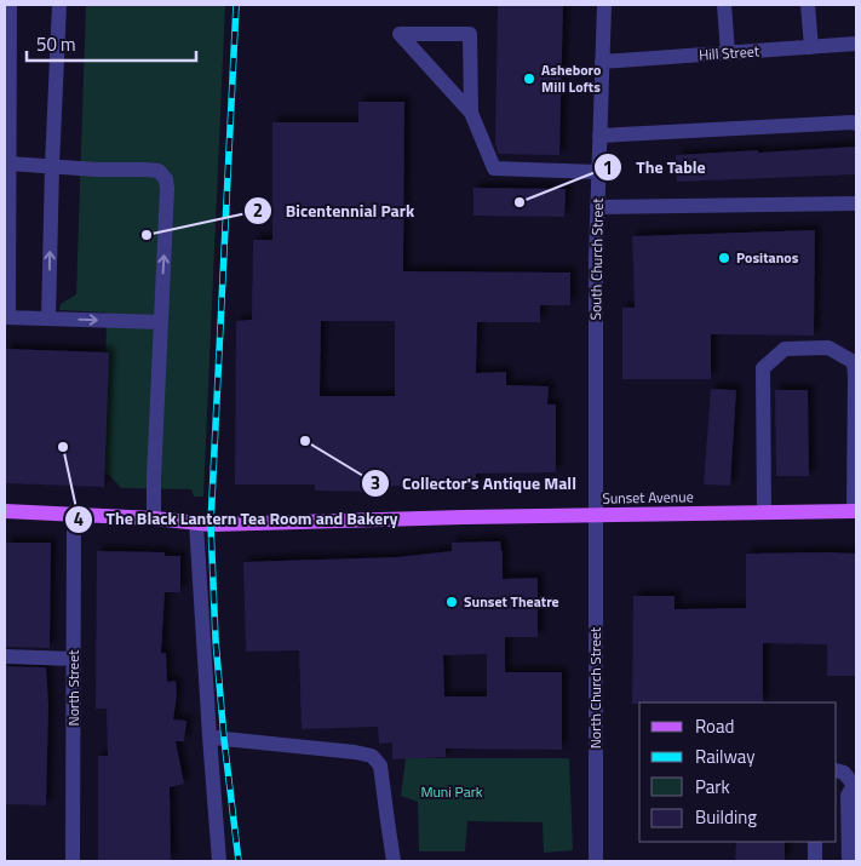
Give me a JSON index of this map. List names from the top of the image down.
{
  "streets": {
    "main road": ["Sunset Avenue"],
    "street": [
      "Hill Street",
      "South Church Street",
      "North Street",
      "North Church Street"
    ]
  },
  "crossings": [
    ["Hill Street", "South Church Street"],
    ["South Church Street", "Sunset Avenue"],
    ["South Church Street", "North Church Street"],
    ["Sunset Avenue", "North Street"],
    ["Sunset Avenue", "North Church Street"]
  ],
  "parks": ["Muni Park"],
  "places": [
    "Asheboro Mill Lofts",
    "The Table",
    "Bicentennial Park",
    "Positanos",
    "Collector's Antique Mall",
    "The Black Lantern Tea Room and Bakery",
    "Sunset Theatre"
  ],
  "legend": [
    "Road",
    "Railway",
    "Park",
    "Building"
  ],
  "scale_bar": "50 m"
}
